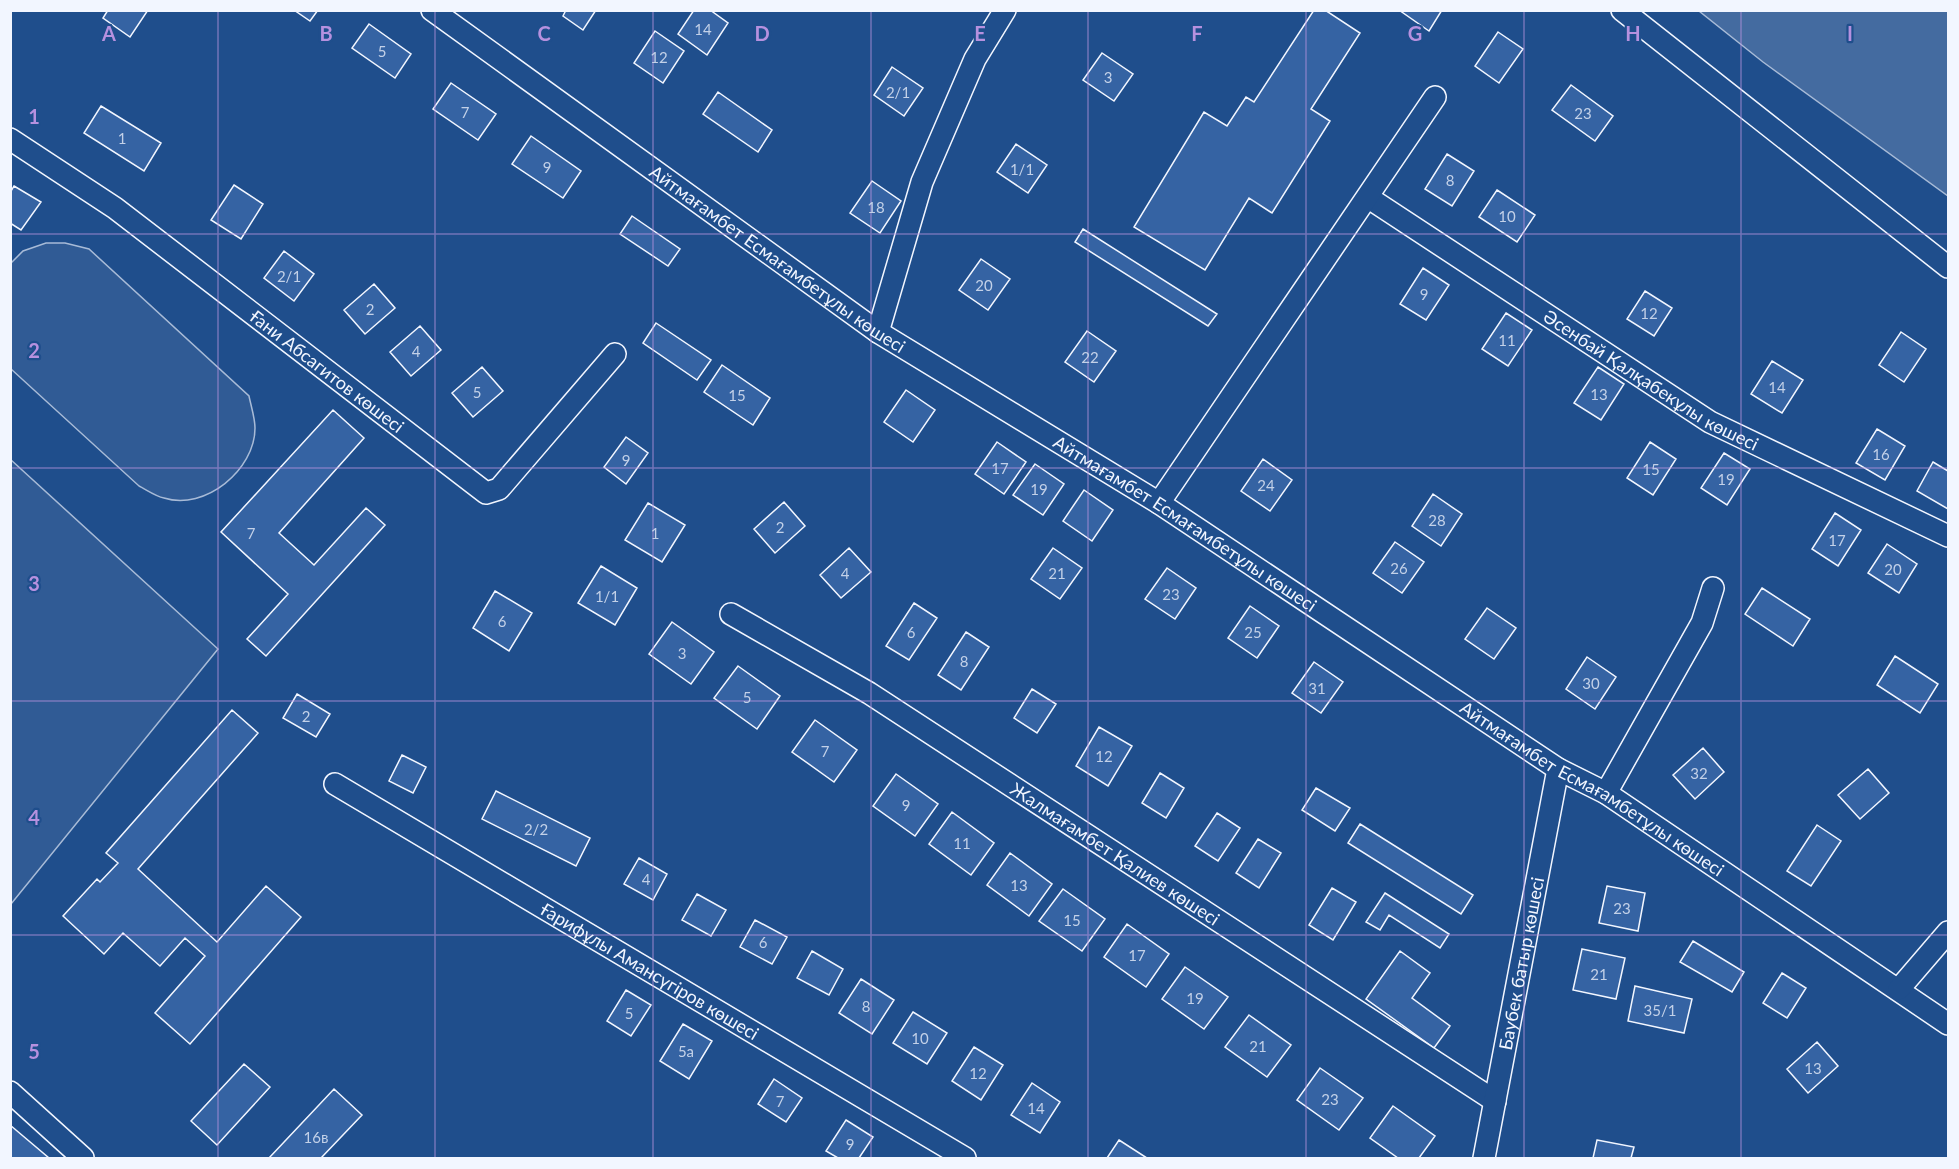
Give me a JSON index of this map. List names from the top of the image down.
{
  "streets": {
    "street": [
      "Айтмағамбет Есмағамбетұлы көшесі",
      "Ғани Абсагитов көшесі",
      "Әсенбай Қалқабекұлы көшесі",
      "Жалмағамбет Қалиев көшесі",
      "Баубек батыр көшесі",
      "Ғарифұлы Амансүгіров көшесі"
    ]
  },
  "crossings": [
    ["Айтмағамбет Есмағамбетұлы көшесі", "Баубек батыр көшесі"],
    ["Жалмағамбет Қалиев көшесі", "Баубек батыр көшесі"]
  ],
  "house_numbers": [
    "14",
    "5",
    "12",
    "3",
    "2/1",
    "7",
    "23",
    "1",
    "9",
    "1/1",
    "8",
    "18",
    "10",
    "2/1",
    "20",
    "9",
    "2",
    "12",
    "11",
    "4",
    "22",
    "14",
    "5",
    "13",
    "15",
    "16",
    "9",
    "17",
    "15",
    "19",
    "24",
    "19",
    "28",
    "2",
    "7",
    "1",
    "17",
    "26",
    "20",
    "4",
    "21",
    "23",
    "1/1",
    "6",
    "6",
    "25",
    "3",
    "8",
    "30",
    "31",
    "5",
    "2",
    "7",
    "12",
    "32",
    "9",
    "2/2",
    "11",
    "4",
    "13",
    "23",
    "15",
    "6",
    "17",
    "21",
    "19",
    "8",
    "35/1",
    "5",
    "10",
    "21",
    "5а",
    "13",
    "12",
    "23",
    "7",
    "14",
    "16в",
    "9"
  ],
  "grid": {
    "columns": [
      "A",
      "B",
      "C",
      "D",
      "E",
      "F",
      "G",
      "H",
      "I"
    ],
    "rows": [
      "1",
      "2",
      "3",
      "4",
      "5"
    ]
  }
}
